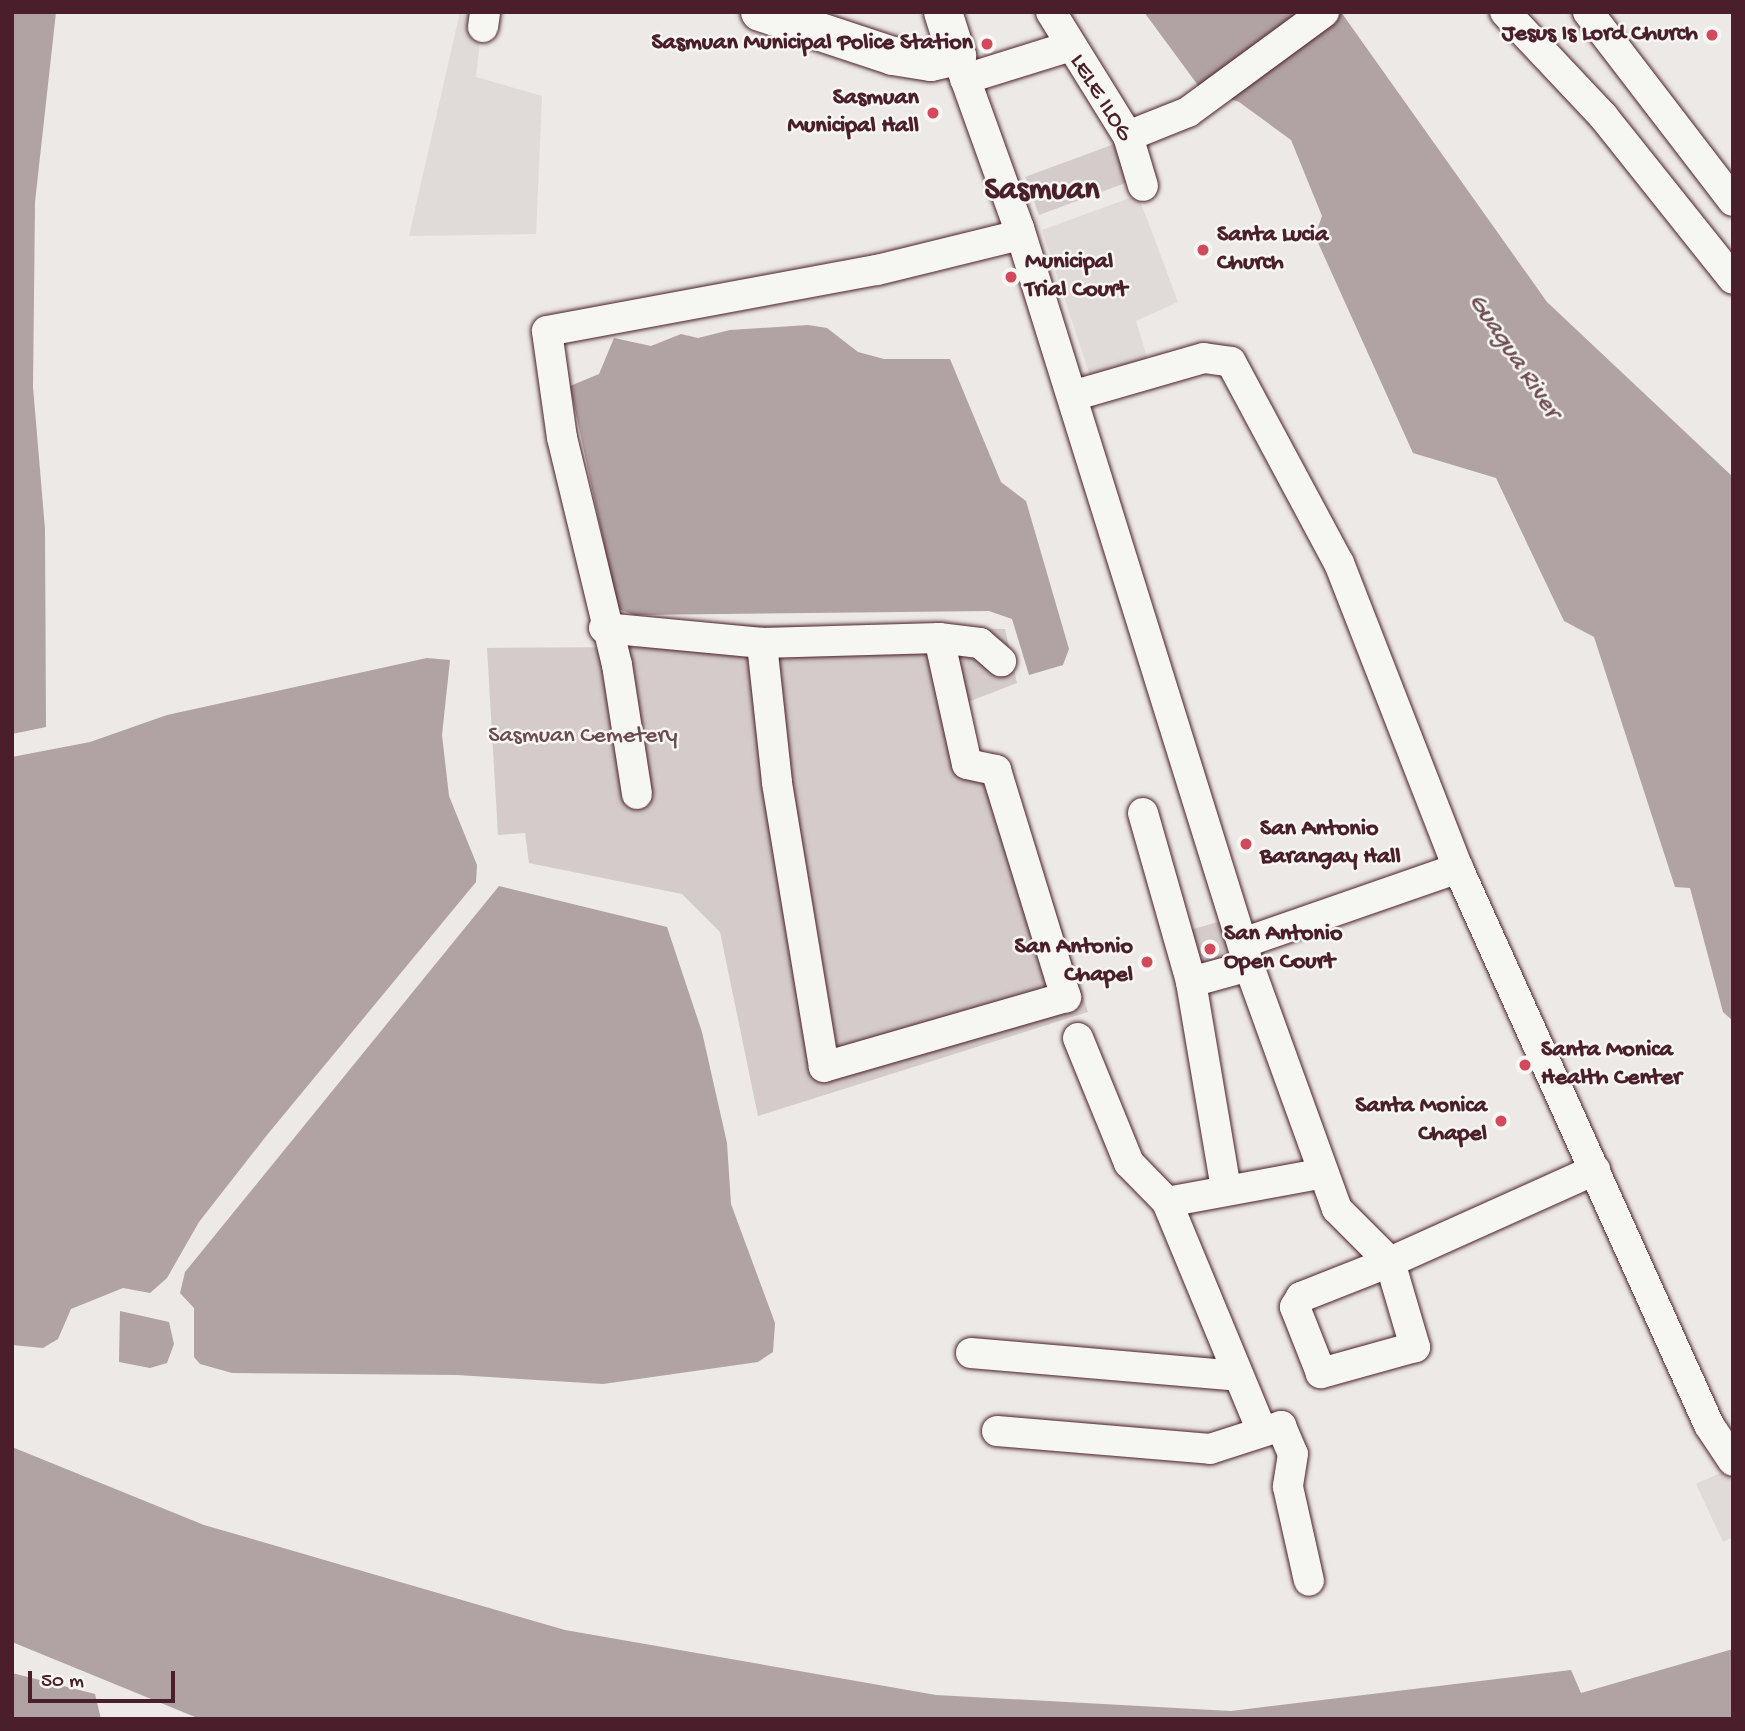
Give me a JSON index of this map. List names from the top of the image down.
{
  "streets": {
    "street": ["LELE ILOG"]
  },
  "districts": ["Sasmuan"],
  "water": ["Guagua River"],
  "parks": ["Sasmuan Cemetery"],
  "places": [
    "Jesus Is Lord Church",
    "Sasmuan Municipal Police Station",
    "Sasmuan Municipal Hall",
    "Santa Lucia Church",
    "Municipal Trial Court",
    "San Antonio Barangay Hall",
    "San Antonio Open Court",
    "San Antonio Chapel",
    "Santa Monica Health Center",
    "Santa Monica Chapel"
  ],
  "scale_bar": "50 m"
}
